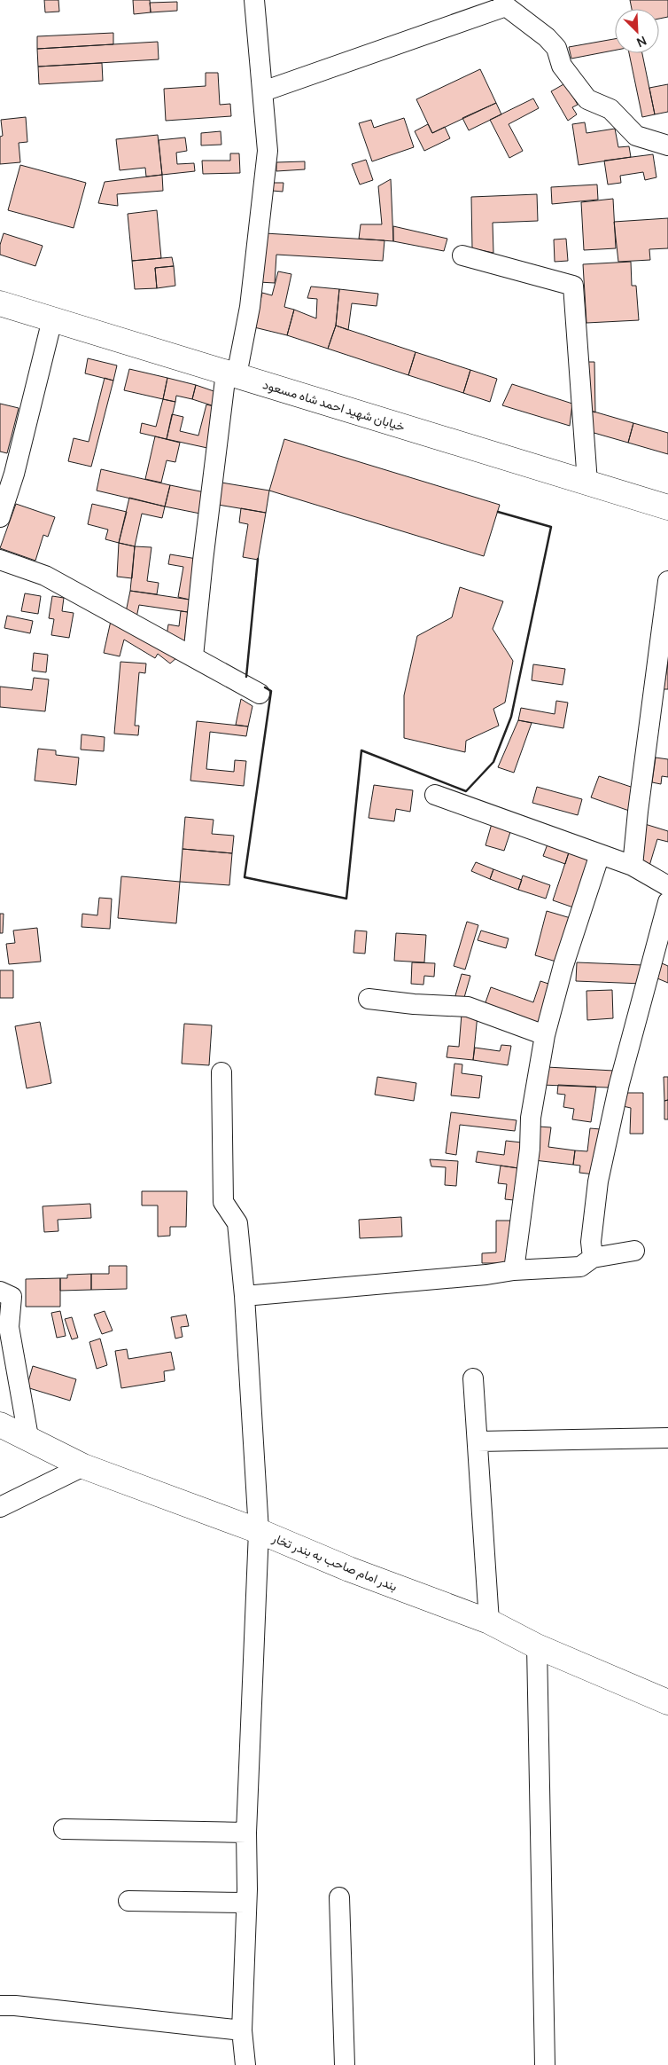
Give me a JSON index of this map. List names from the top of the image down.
{
  "streets": {
    "main road": ["خیابان شهید احمد شاه مسعود", "بندر امام صاحب به بندر تخار"]
  },
  "north": "bottom right"
}
